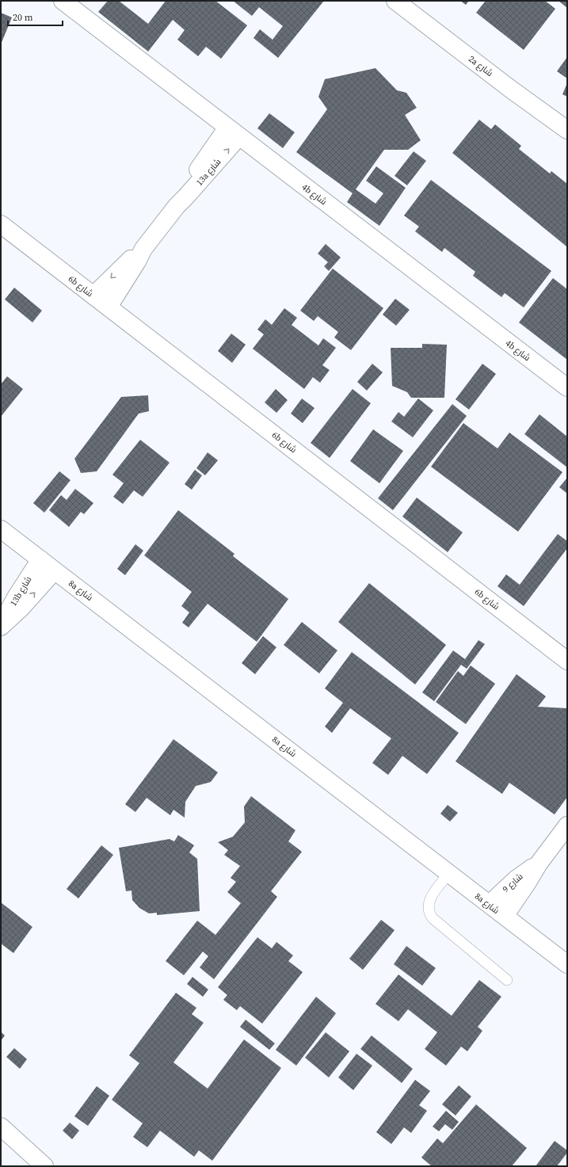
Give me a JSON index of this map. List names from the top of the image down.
{
  "streets": {
    "street": [
      "2a شارع",
      "13a شارع",
      "4b شارع",
      "6b شارع",
      "8a شارع",
      "13b شارع",
      "شارع 9"
    ]
  },
  "crossings": [
    ["13a شارع", "4b شارع"],
    ["13a شارع", "6b شارع"],
    ["8a شارع", "13b شارع"],
    ["8a شارع", "شارع 9"]
  ],
  "scale_bar": "20 m"
}
